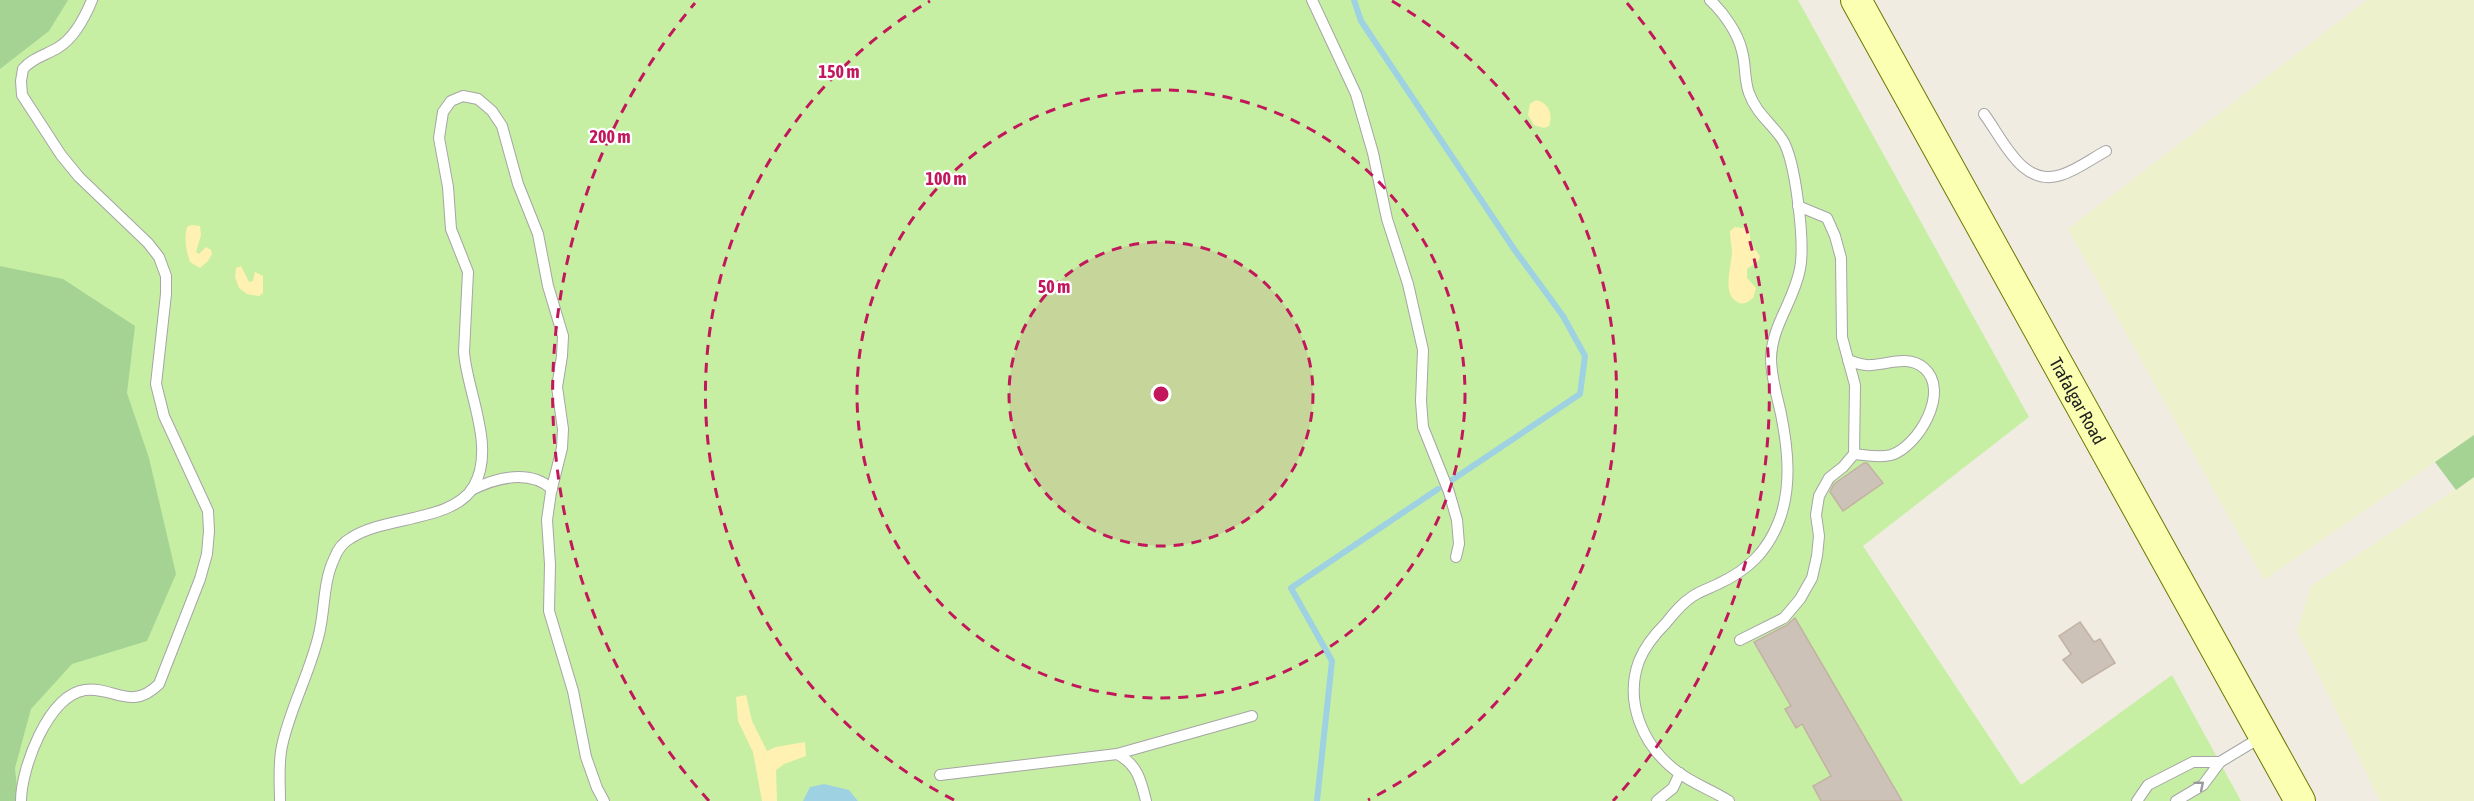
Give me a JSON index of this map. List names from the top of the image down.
{
  "streets": {
    "main road": ["Trafalgar Road"]
  },
  "rings": [
    "150 m",
    "200 m",
    "100 m",
    "50 m"
  ]
}
